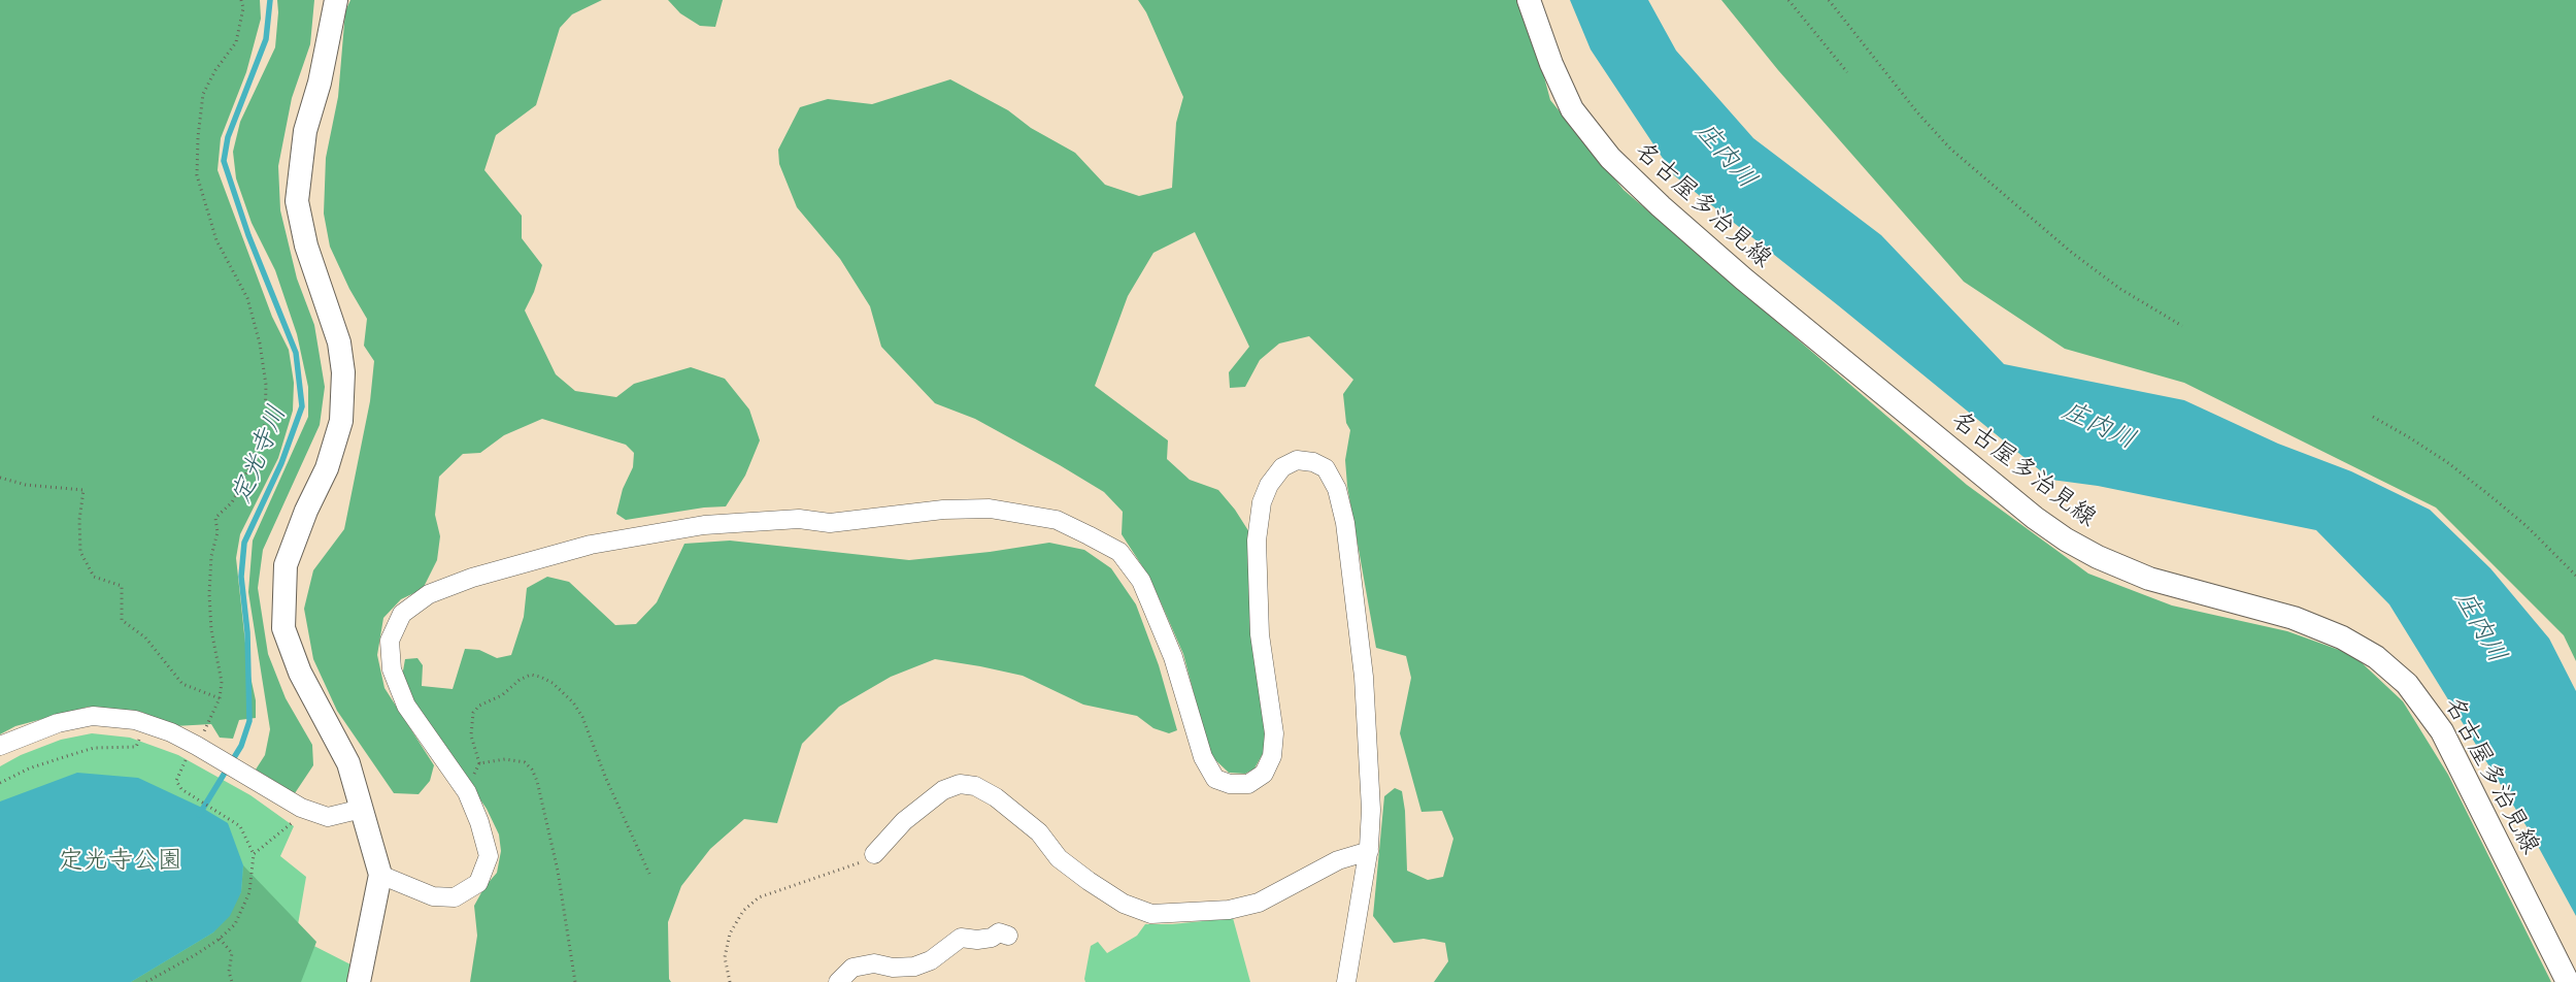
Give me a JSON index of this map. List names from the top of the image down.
{
  "streets": {
    "main road": ["名古屋多治見線"]
  },
  "water": ["庄内川", "定光寺川"],
  "parks": ["定光寺公園"]
}
